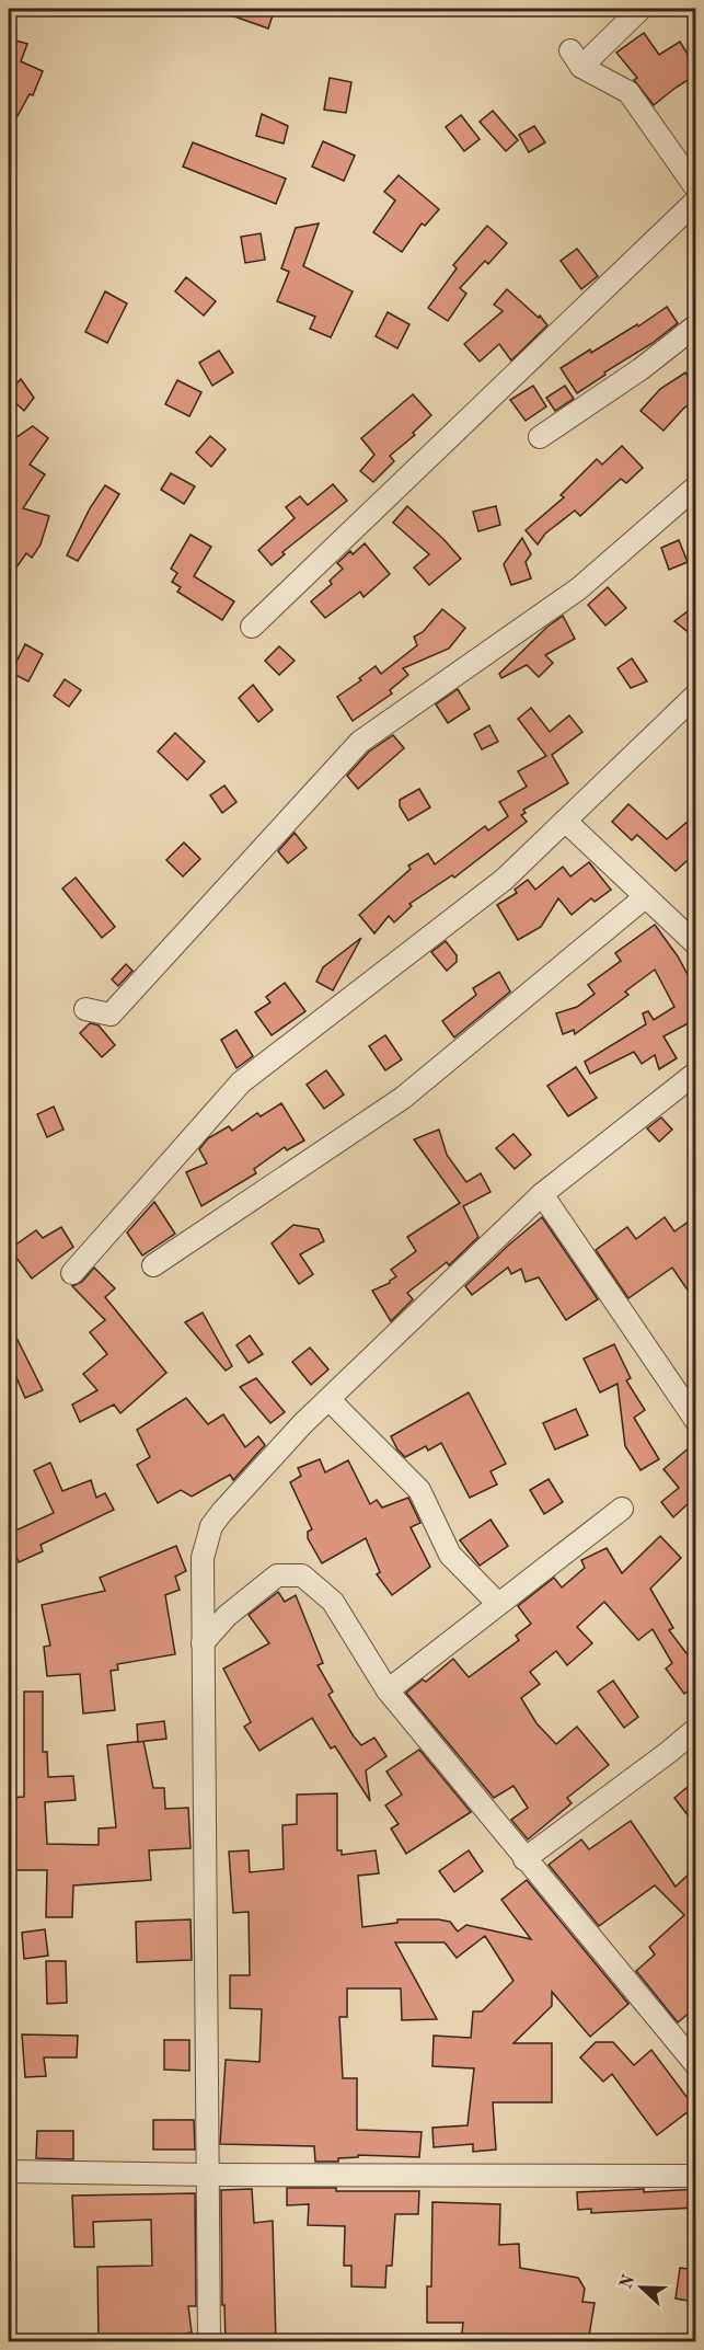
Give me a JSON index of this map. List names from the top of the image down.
{
  "north": "left"
}
